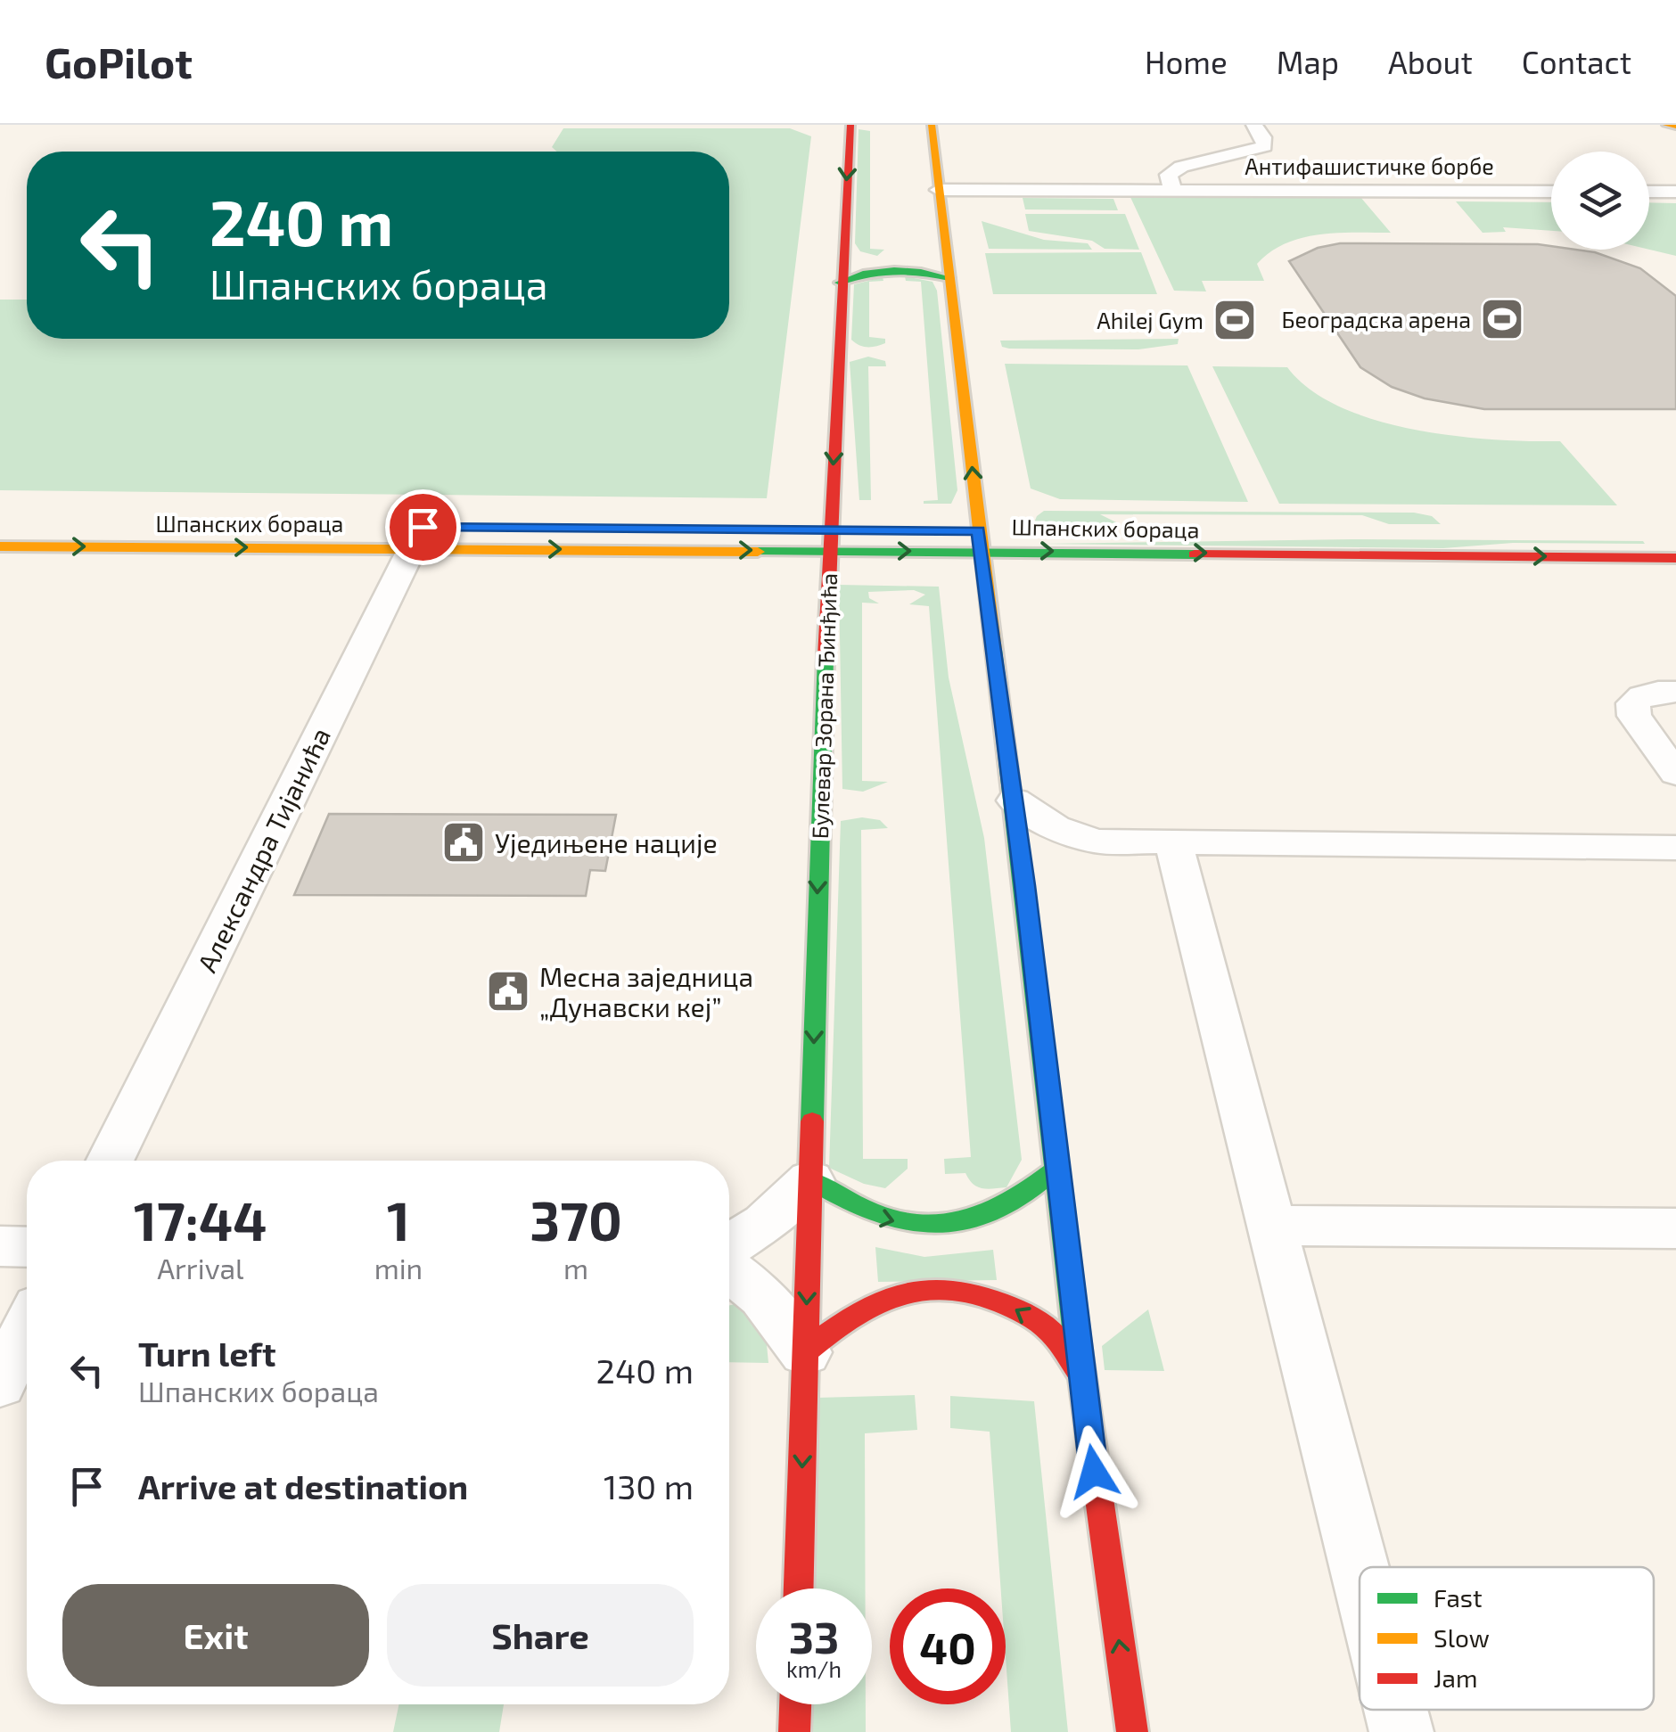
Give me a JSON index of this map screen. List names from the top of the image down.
{
  "streets": {
    "street": [
      "Антифашистичке борбе",
      "Шпанских бораца",
      "Булевар Зорана Ђинђића",
      "Александра Тијанића"
    ]
  },
  "crossings": [
    ["Шпанских бораца", "Булевар Зорана Ђинђића"],
    ["Шпанских бораца", "Александра Тијанића"]
  ],
  "one_way": ["Шпанских бораца"],
  "places": {
    "sports": ["Београдска арена", "Ahilej Gym"],
    "public building": ["Уједињене нације", "Месна заједница „Дунавски кеј”"]
  },
  "legend": ["Fast", "Slow", "Jam"],
  "page": {
    "header": "GoPilot",
    "nav": [
      "Home",
      "Map",
      "About",
      "Contact"
    ],
    "turn": ["240 m", "Шпанских бораца"],
    "eta": [
      "17:44",
      "Arrival",
      "1",
      "min",
      "370",
      "m"
    ],
    "list": [
      {
        "name": "Turn left",
        "note": "Шпанских бораца",
        "value": "240 m"
      },
      {
        "name": "Arrive at destination",
        "value": "130 m"
      }
    ],
    "buttons": ["Exit", "Share"],
    "speed": "33 km/h",
    "limit": "40"
  }
}
